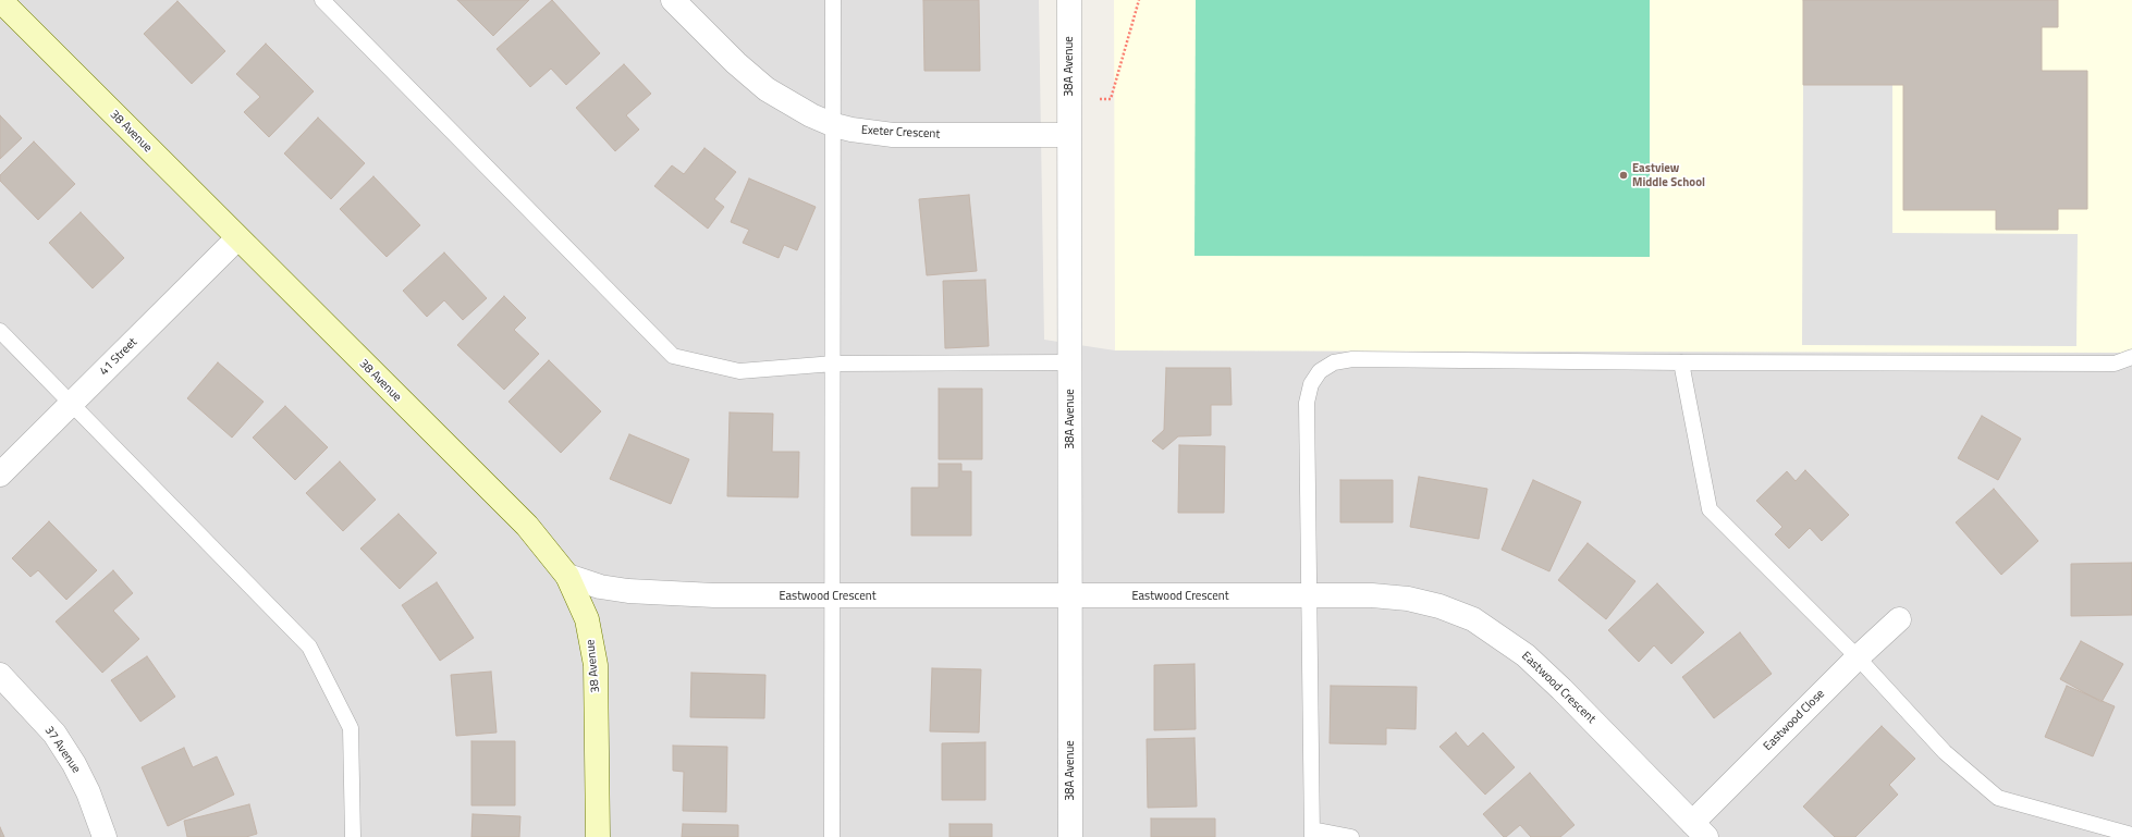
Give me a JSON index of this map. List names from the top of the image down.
{
  "streets": {
    "street": [
      "38A Avenue",
      "38 Avenue",
      "Exeter Crescent",
      "41 Street",
      "Eastwood Crescent",
      "Eastwood Close",
      "37 Avenue"
    ]
  },
  "crossings": [
    ["38A Avenue", "Exeter Crescent"],
    ["38A Avenue", "Eastwood Crescent"],
    ["38 Avenue", "41 Street"],
    ["38 Avenue", "Eastwood Crescent"],
    ["Eastwood Crescent", "Eastwood Close"]
  ],
  "places": ["Eastview Middle School"]
}
